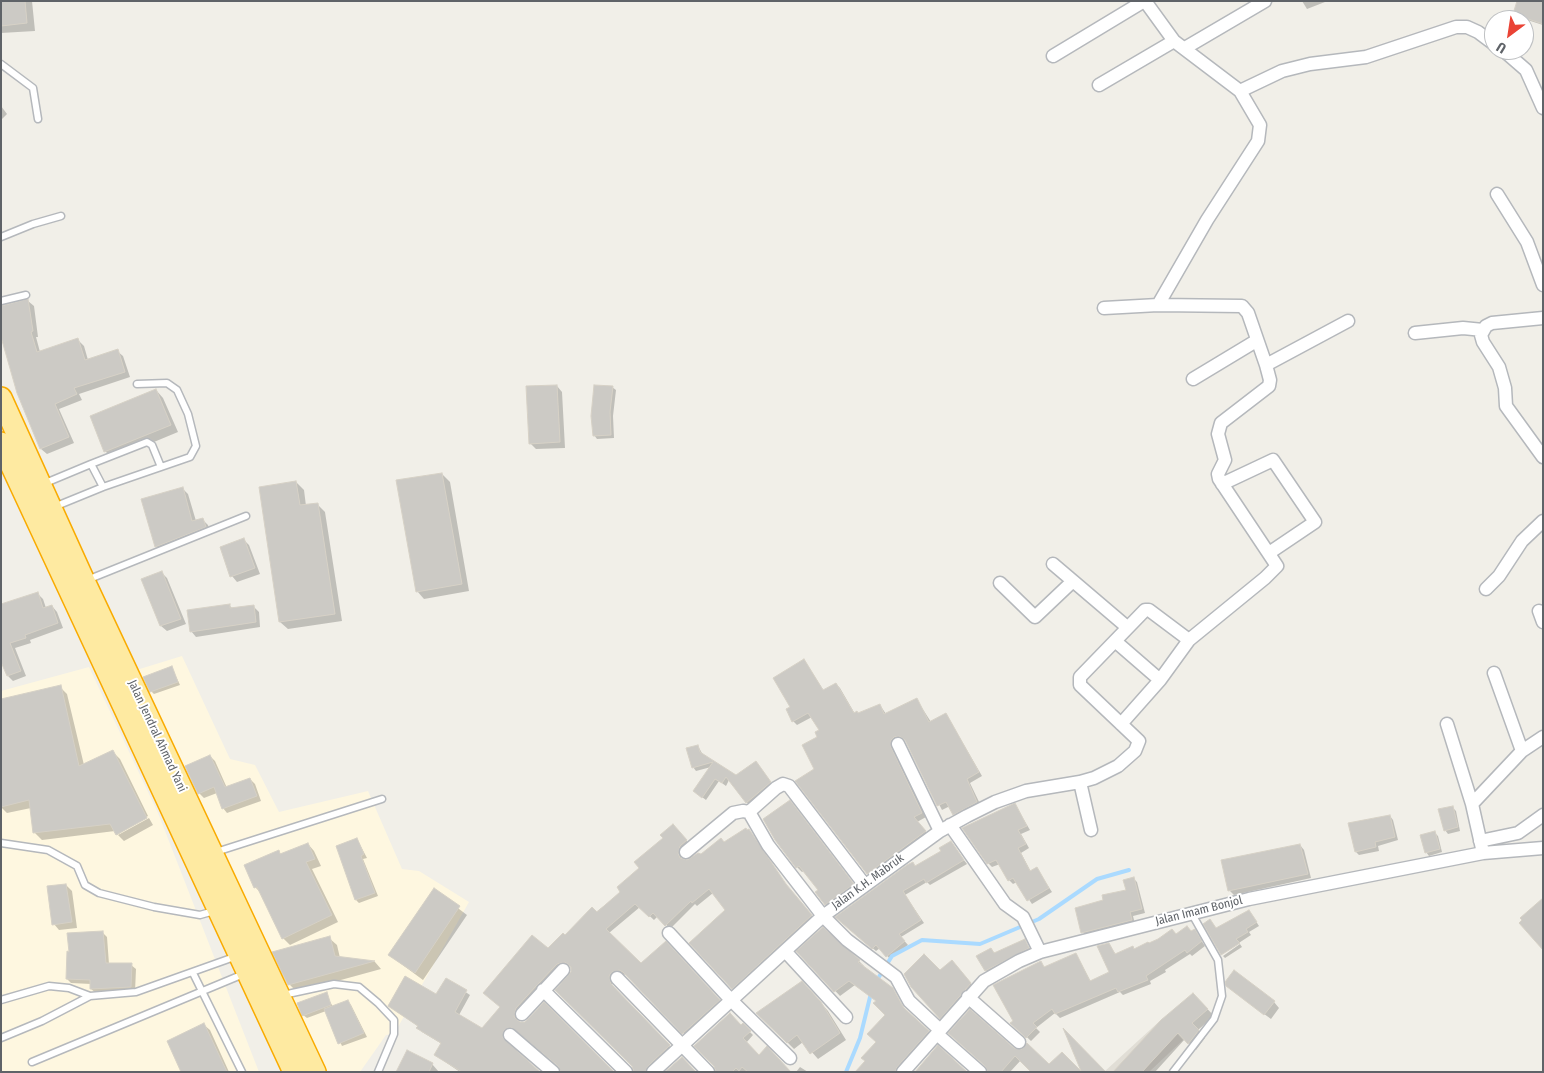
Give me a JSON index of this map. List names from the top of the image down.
{
  "streets": {
    "highway": ["Jalan Jendral Ahmad Yani"],
    "street": ["Jalan K.H. Mabruk", "Jalan Imam Bonjol"]
  },
  "north": "bottom left"
}
